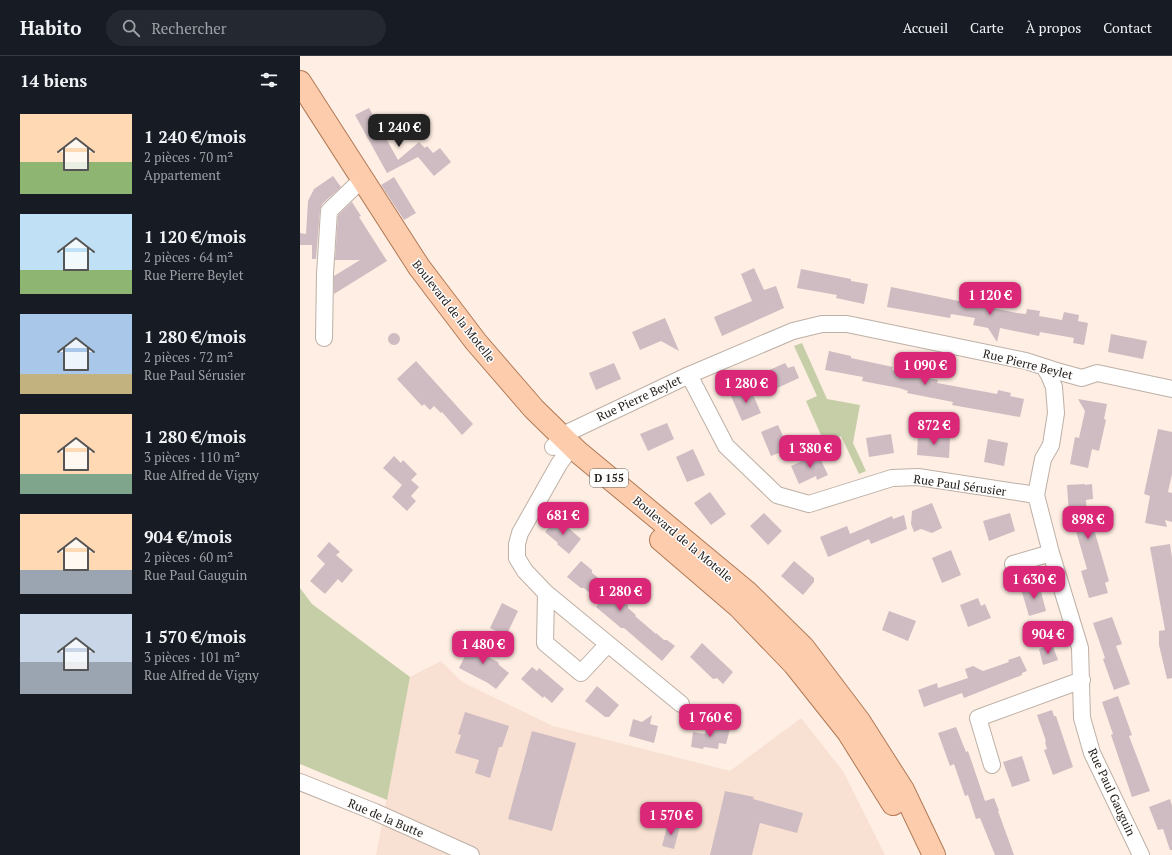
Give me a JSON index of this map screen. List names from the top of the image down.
{
  "streets": {
    "main road": ["Boulevard de la Motelle", "D 155"],
    "street": [
      "Rue Pierre Beylet",
      "Rue Paul Sérusier",
      "Rue Paul Gauguin",
      "Rue de la Butte"
    ]
  },
  "crossings": [
    ["Boulevard de la Motelle", "Rue Pierre Beylet"],
    ["Rue Pierre Beylet", "Rue Paul Sérusier"],
    ["Rue Pierre Beylet", "Rue Paul Gauguin"],
    ["Rue Paul Sérusier", "Rue Paul Gauguin"]
  ],
  "page": {
    "header": "Habito",
    "search": "Rechercher",
    "nav": [
      "Accueil",
      "Carte",
      "À propos",
      "Contact"
    ],
    "heading": "14 biens",
    "list": [
      {
        "name": "1 240 €/mois",
        "note": "2 pièces · 70 m² · Appartement"
      },
      {
        "name": "1 120 €/mois",
        "note": "2 pièces · 64 m² · Rue Pierre Beylet"
      },
      {
        "name": "1 280 €/mois",
        "note": "2 pièces · 72 m² · Rue Paul Sérusier"
      },
      {
        "name": "1 280 €/mois",
        "note": "3 pièces · 110 m² · Rue Alfred de Vigny"
      },
      {
        "name": "904 €/mois",
        "note": "2 pièces · 60 m² · Rue Paul Gauguin"
      },
      {
        "name": "1 570 €/mois",
        "note": "3 pièces · 101 m² · Rue Alfred de Vigny"
      }
    ],
    "price": [
      "1 240 €",
      "1 120 €",
      "1 090 €",
      "1 280 €",
      "872 €",
      "1 380 €",
      "681 €",
      "898 €",
      "1 630 €",
      "1 280 €",
      "904 €",
      "1 480 €",
      "1 760 €",
      "1 570 €"
    ]
  }
}
